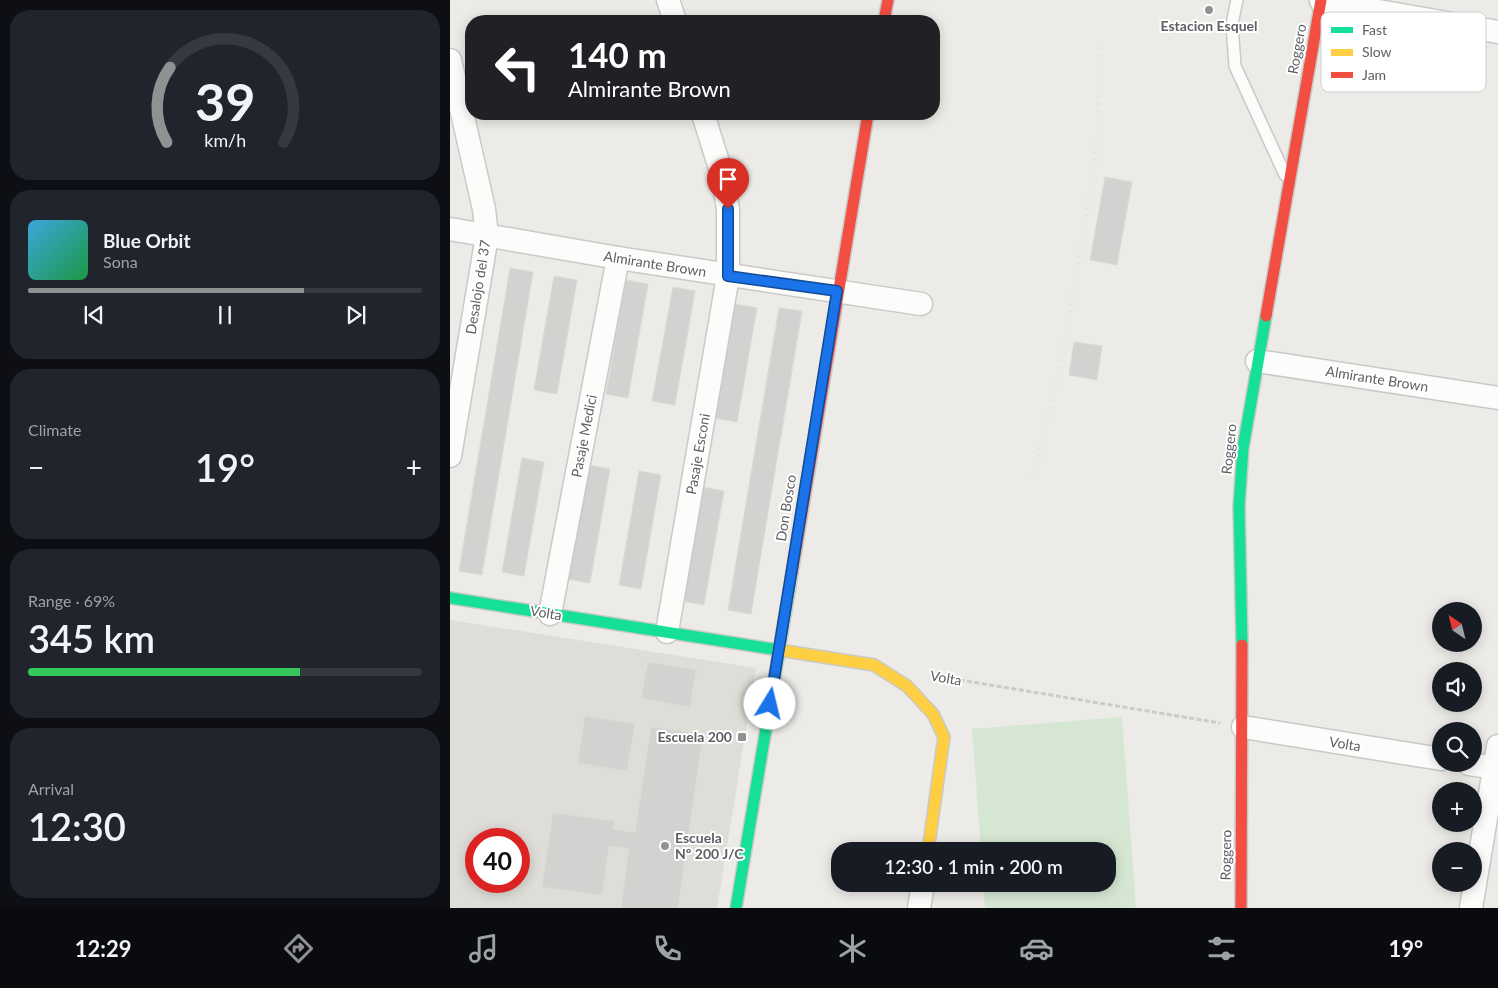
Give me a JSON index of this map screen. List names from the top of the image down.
{
  "streets": {
    "street": [
      "Roggero",
      "Almirante Brown",
      "Desalojo del 37",
      "Pasaje Medici",
      "Pasaje Esconi",
      "Don Bosco",
      "Volta"
    ]
  },
  "crossings": [
    ["Roggero", "Almirante Brown"],
    ["Roggero", "Volta"],
    ["Almirante Brown", "Desalojo del 37"],
    ["Almirante Brown", "Pasaje Medici"],
    ["Almirante Brown", "Pasaje Esconi"],
    ["Almirante Brown", "Don Bosco"],
    ["Pasaje Medici", "Volta"],
    ["Pasaje Esconi", "Volta"],
    ["Don Bosco", "Volta"]
  ],
  "places": {
    "other": ["Estacion Esquel", "Escuela Nº 200 J/C"],
    "transit": ["Escuela 200"]
  },
  "legend": ["Fast", "Slow", "Jam"],
  "north": "top left",
  "page": {
    "turn": ["140 m", "Almirante Brown"],
    "song": ["Blue Orbit", "Sona"],
    "tile": [
      "Climate",
      ["Range · 69%", "345 km"],
      ["Arrival", "12:30"]
    ],
    "heat": ["−", "19°", "+"],
    "map_buttons": ["+", "−"],
    "limit": "40",
    "trip": "12:30 · 1 min · 200 m",
    "tabs": ["12:29", "19°"],
    "gauge": ["39", "km/h"]
  }
}
